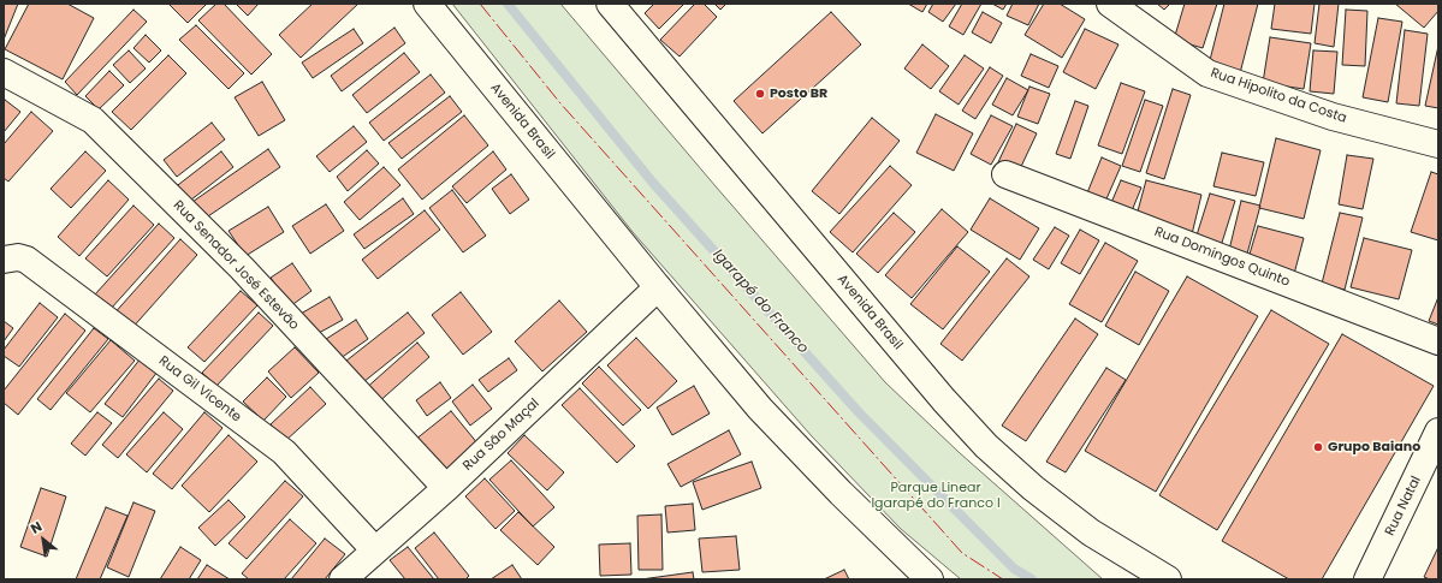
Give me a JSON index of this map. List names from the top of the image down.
{
  "streets": {
    "main road": [
      "Rua Hipolito da Costa",
      "Avenida Brasil",
      "Rua Domingos Quinto",
      "Rua Senador José Estevão",
      "Rua Gil Vicente",
      "Rua São Maçal",
      "Rua Natal"
    ]
  },
  "crossings": [
    ["Avenida Brasil", "Rua São Maçal"],
    ["Rua Senador José Estevão", "Rua São Maçal"],
    ["Rua Gil Vicente", "Rua São Maçal"]
  ],
  "water": ["Igarapé do Franco"],
  "parks": ["Parque Linear Igarapé do Franco I"],
  "places": ["Posto BR", "Grupo Baiano"],
  "north": "top left"
}
